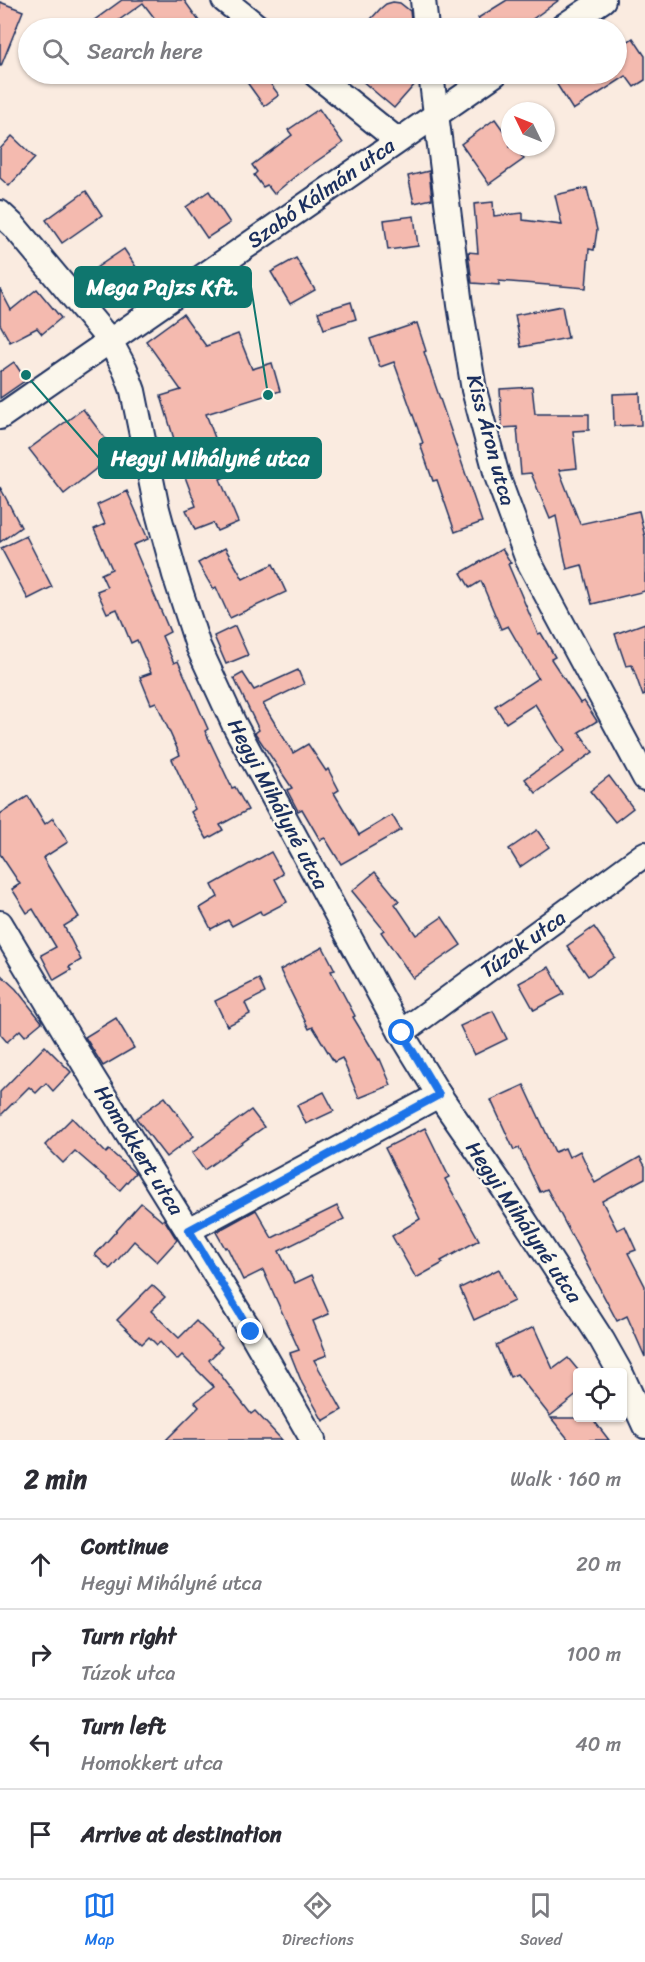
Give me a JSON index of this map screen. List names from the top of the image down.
{
  "streets": {
    "street": [
      "Szabó Kálmán utca",
      "Kiss Áron utca",
      "Hegyi Mihályné utca",
      "Túzok utca",
      "Homokkert utca"
    ]
  },
  "crossings": [
    ["Szabó Kálmán utca", "Kiss Áron utca"],
    ["Szabó Kálmán utca", "Hegyi Mihályné utca"],
    ["Hegyi Mihályné utca", "Túzok utca"]
  ],
  "places": ["Hegyi Mihályné utca", "Mega Pajzs Kft."],
  "north": "top left",
  "page": {
    "search": "Search here",
    "heading": ["2 min", "Walk · 160 m"],
    "list": [
      ["Continue", "Hegyi Mihályné utca", "20 m"],
      ["Turn right", "Túzok utca", "100 m"],
      ["Turn left", "Homokkert utca", "40 m"],
      "Arrive at destination"
    ],
    "nav": ["Map", "Directions", "Saved"]
  }
}
